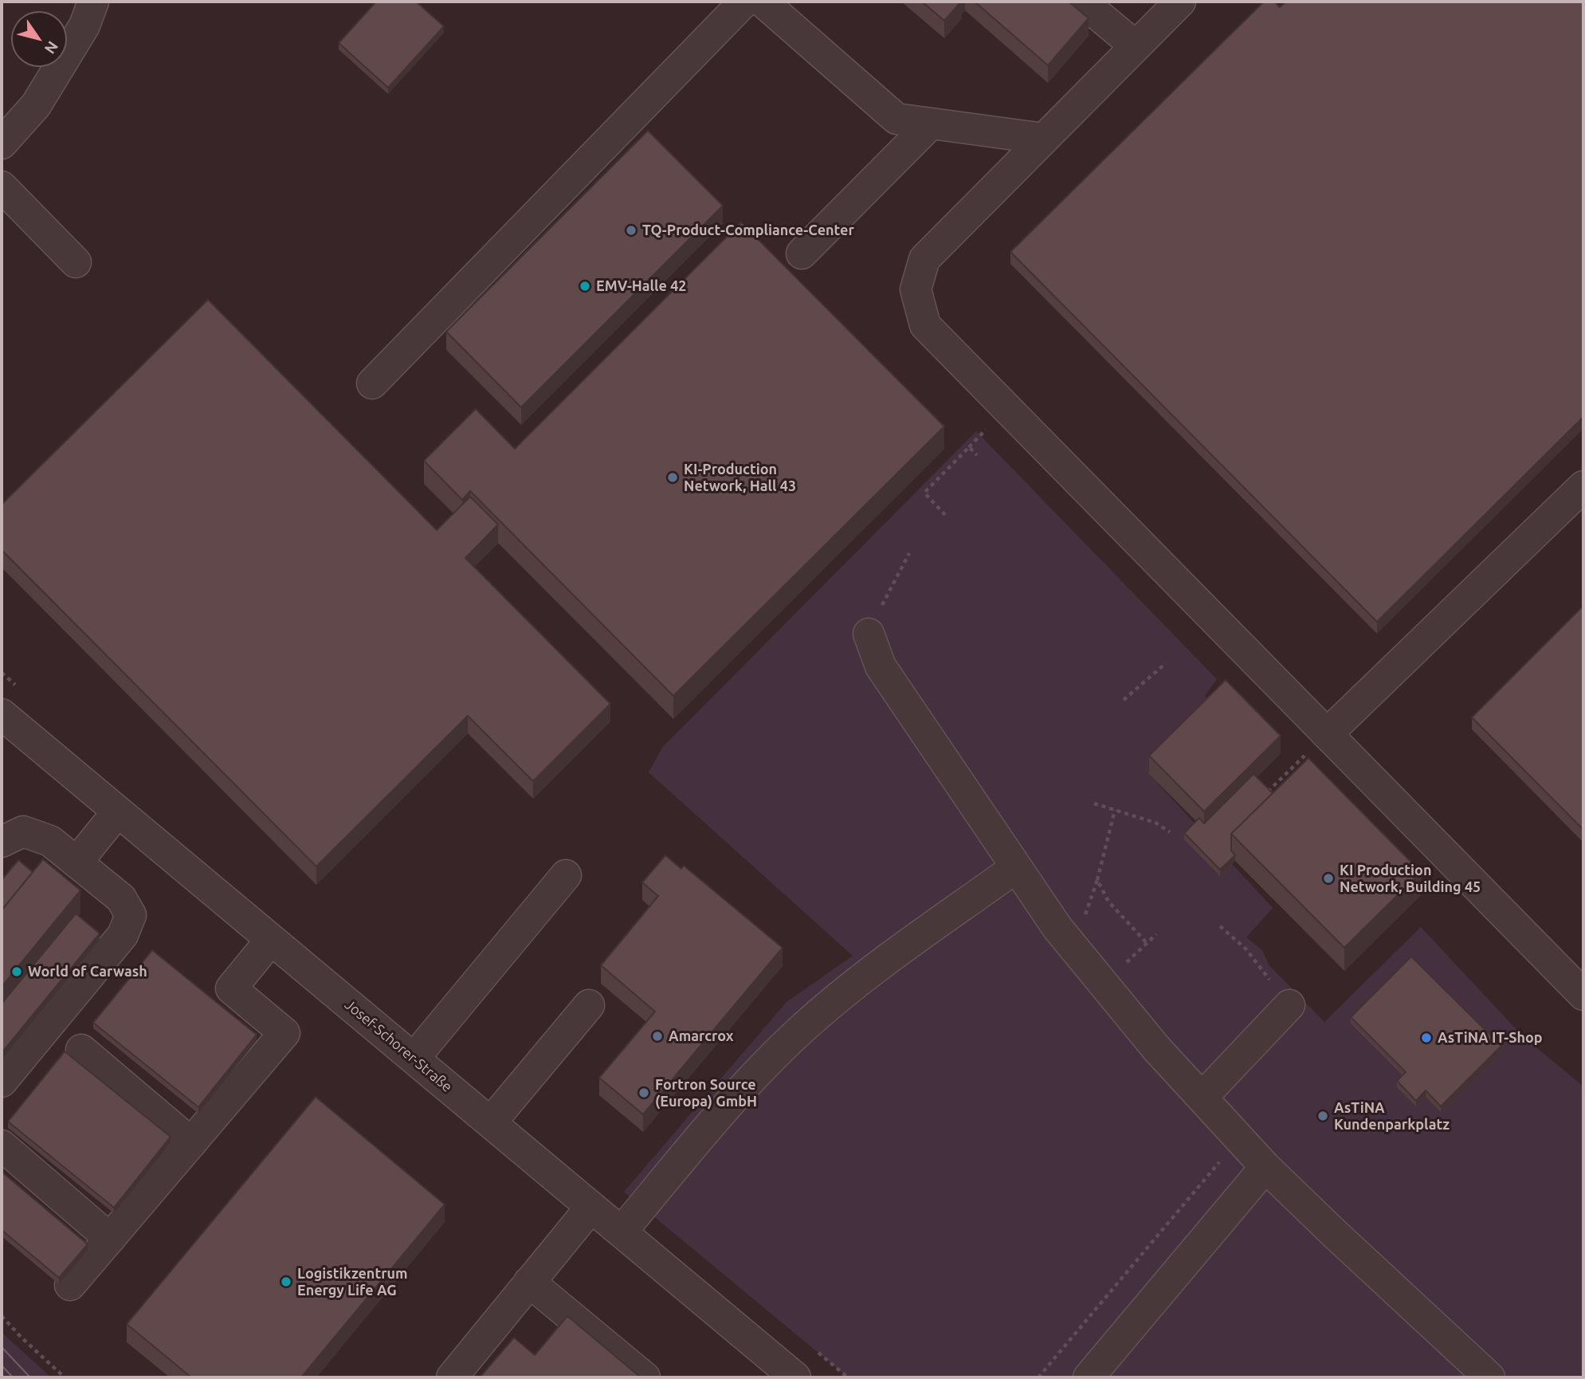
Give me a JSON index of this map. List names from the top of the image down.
{
  "streets": {
    "street": ["Josef-Schorer-Straße"]
  },
  "places": [
    "TQ-Product-Compliance-Center",
    "EMV-Halle 42",
    "KI-Production Network, Hall 43",
    "KI Production Network, Building 45",
    "World of Carwash",
    "Amarcrox",
    "AsTiNA IT-Shop",
    "Fortron Source (Europa) GmbH",
    "AsTiNA Kundenparkplatz",
    "Logistikzentrum Energy Life AG"
  ],
  "north": "bottom right"
}
